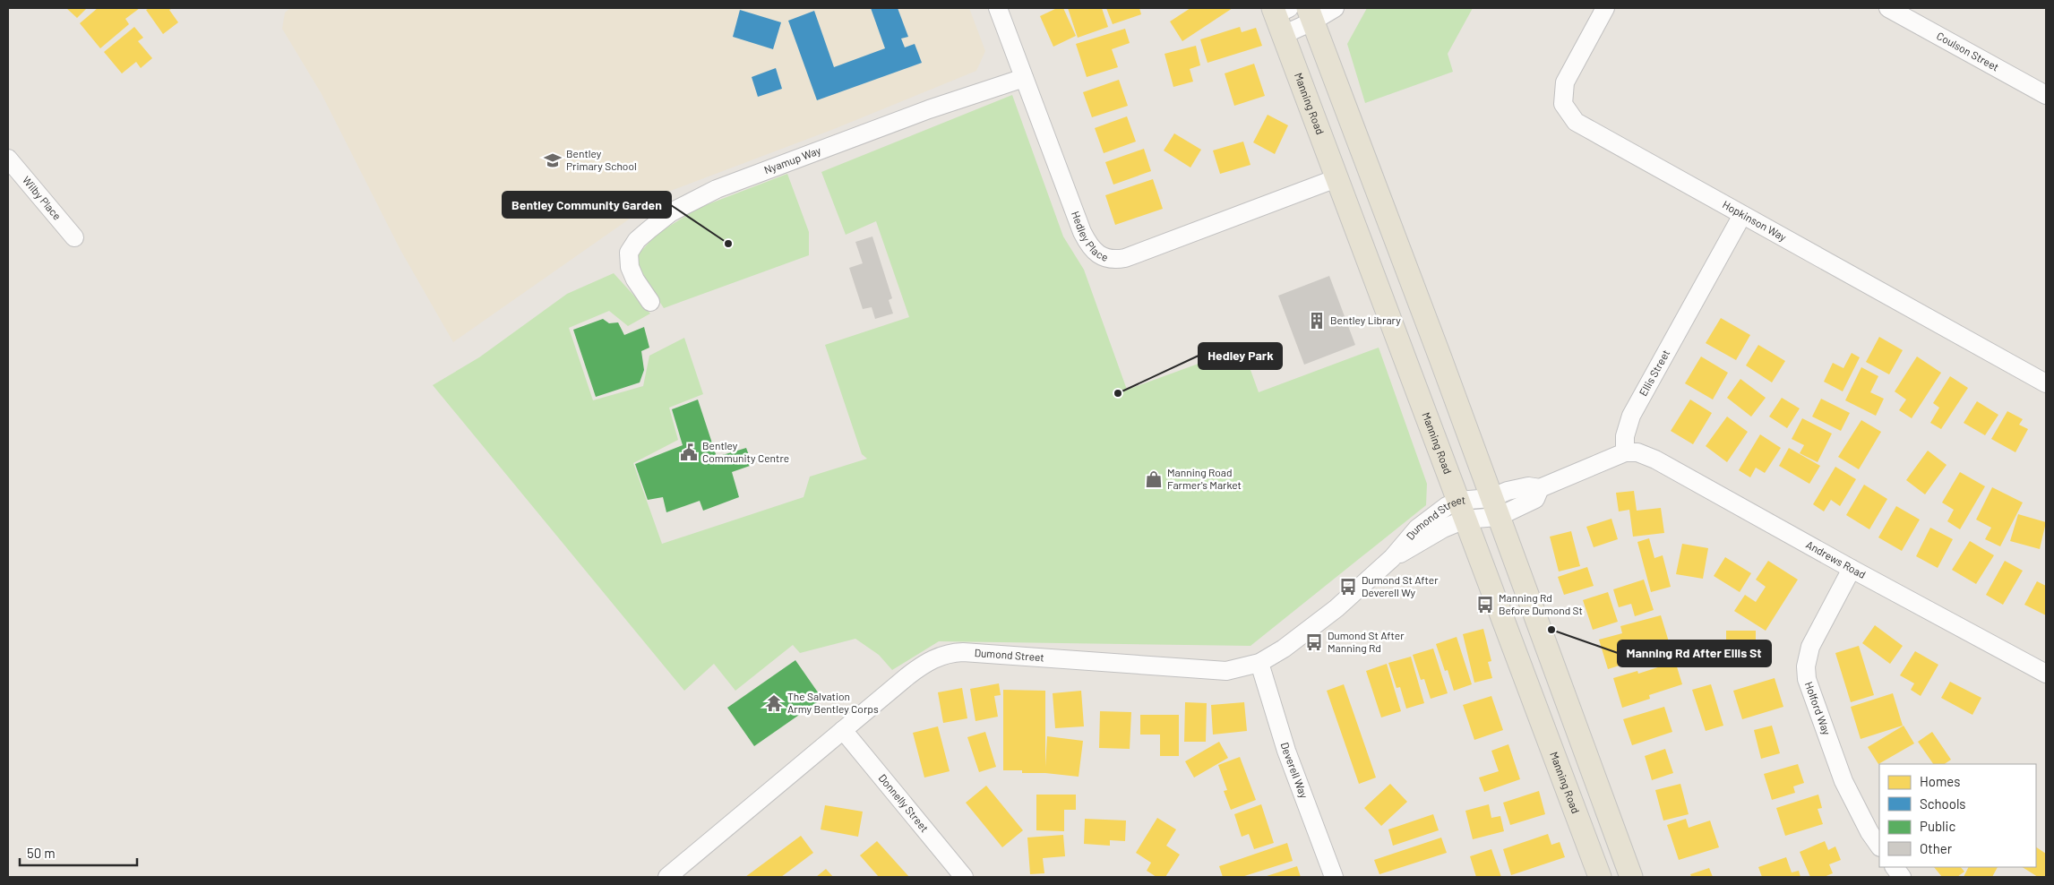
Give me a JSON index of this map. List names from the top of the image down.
{
  "streets": {
    "main road": ["Manning Road"],
    "street": [
      "Coulson Street",
      "Nyamup Way",
      "Wilby Place",
      "Hopkinson Way",
      "Hedley Place",
      "Ellis Street",
      "Dumond Street",
      "Andrews Road",
      "Holford Way",
      "Deverell Way",
      "Donnelly Street"
    ]
  },
  "crossings": [
    ["Manning Road", "Hedley Place"],
    ["Manning Road", "Dumond Street"],
    ["Nyamup Way", "Hedley Place"],
    ["Hopkinson Way", "Ellis Street"],
    ["Ellis Street", "Andrews Road"],
    ["Dumond Street", "Deverell Way"],
    ["Dumond Street", "Donnelly Street"],
    ["Andrews Road", "Holford Way"]
  ],
  "places": {
    "school or university": ["Bentley Primary School"],
    "other": ["Bentley Community Garden", "Hedley Park", "Manning Rd After Ellis St"],
    "building": ["Bentley Library"],
    "public building": ["Bentley Community Centre"],
    "shop": ["Manning Road Farmer's Market"],
    "bus stop": ["Dumond St After Deverell Wy", "Manning Rd Before Dumond St", "Dumond St After Manning Rd"],
    "temple": ["The Salvation Army Bentley Corps"]
  },
  "legend": [
    "Homes",
    "Schools",
    "Public",
    "Other"
  ],
  "scale_bar": "50 m"
}
